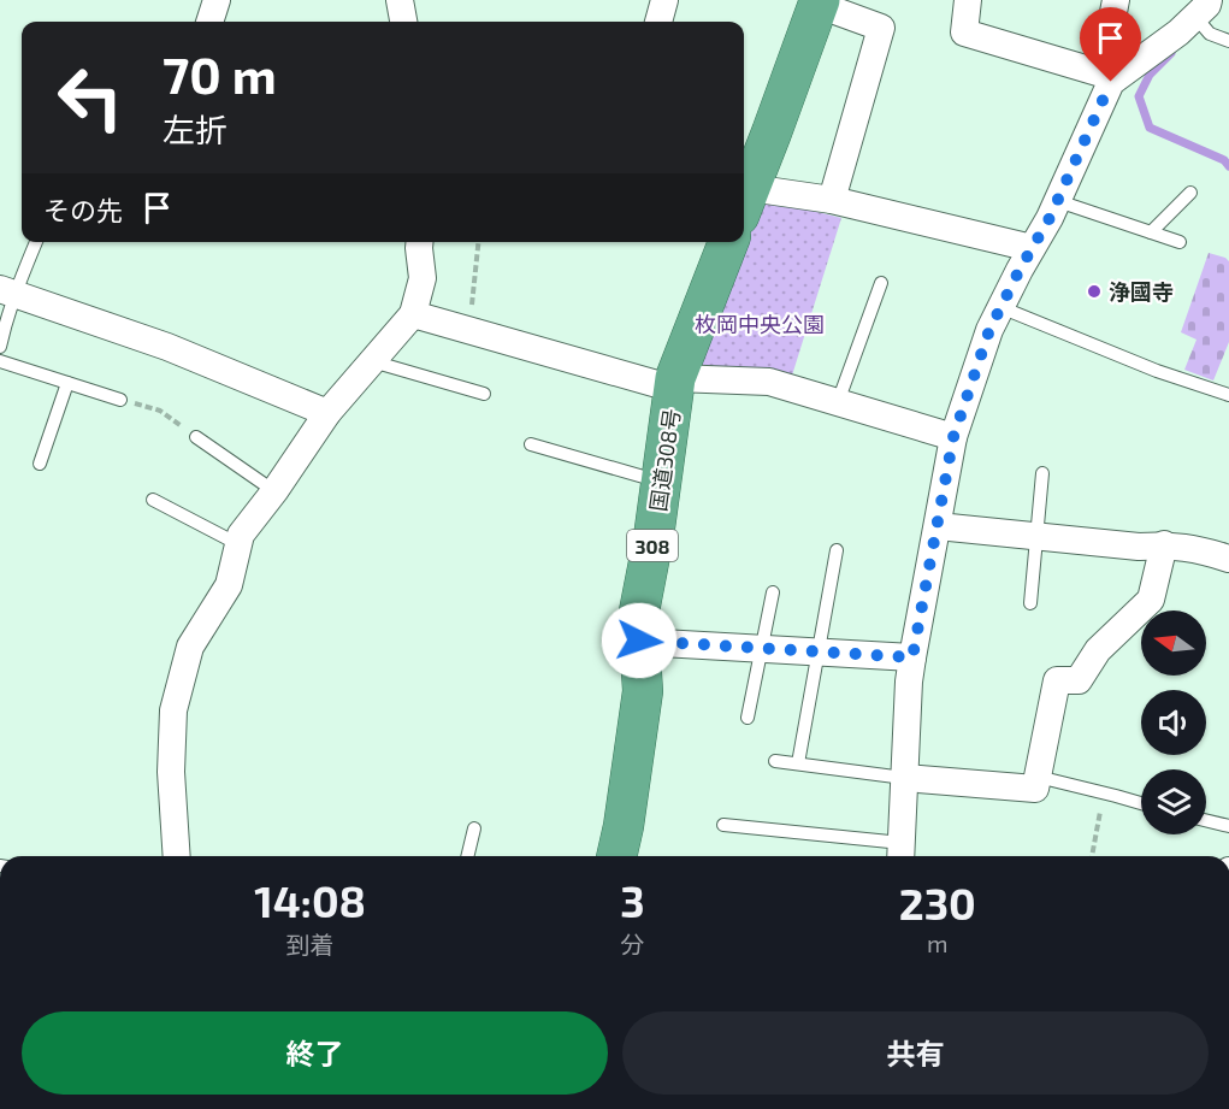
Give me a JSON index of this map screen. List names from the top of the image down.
{
  "streets": {
    "highway": ["国道308号", "308"]
  },
  "parks": ["枚岡中央公園"],
  "places": ["浄國寺"],
  "north": "left",
  "page": {
    "turn": ["70 m", "左折"],
    "then": "その先",
    "eta": [
      "14:08",
      "到着",
      "3",
      "分",
      "230",
      "m"
    ],
    "buttons": ["終了", "共有"]
  }
}
